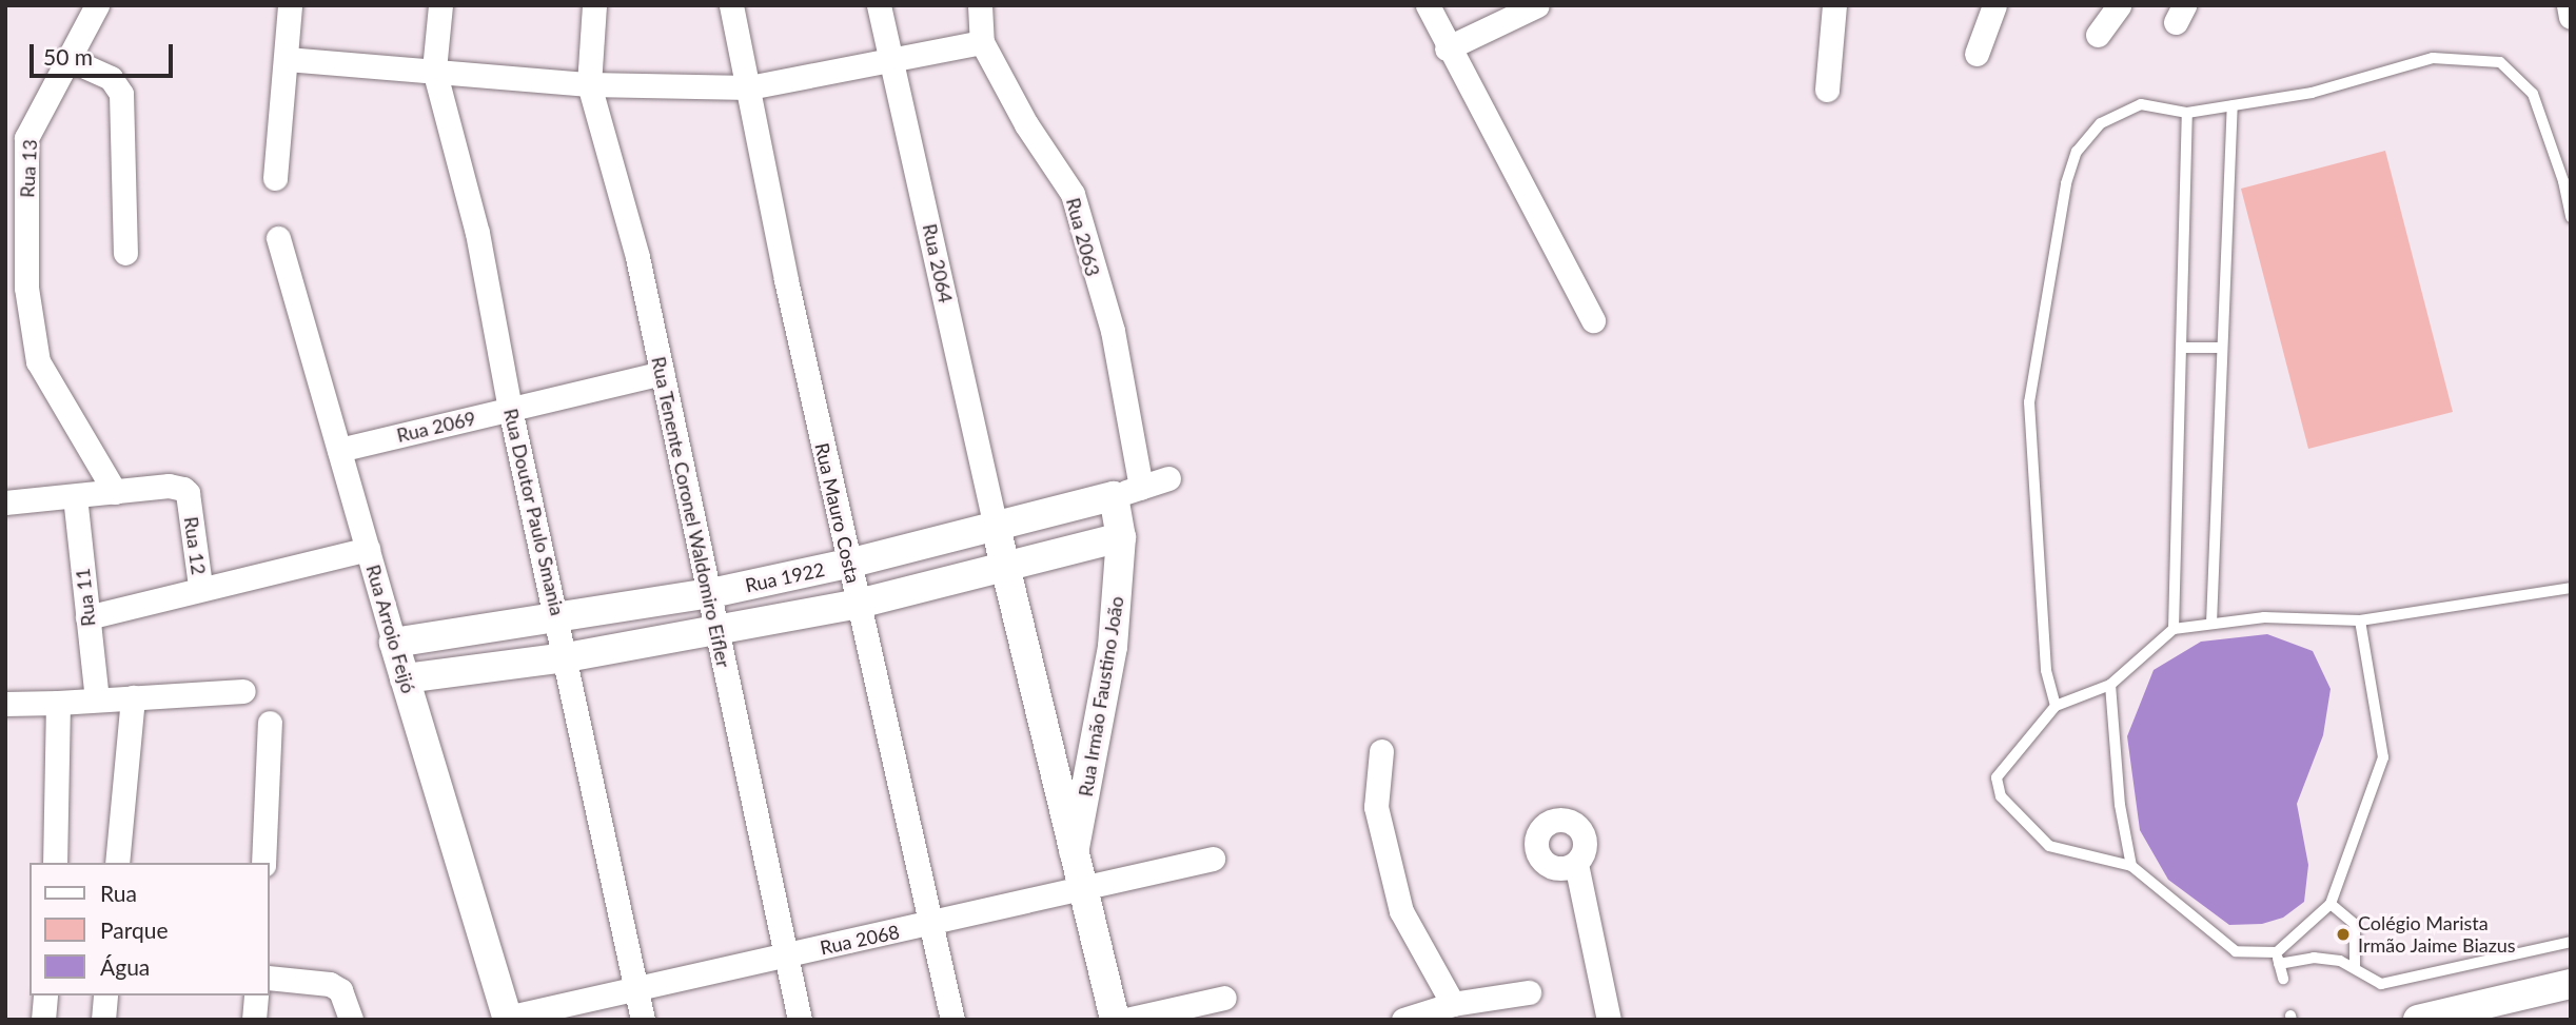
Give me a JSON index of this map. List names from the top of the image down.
{
  "streets": {
    "street": [
      "Rua 13",
      "Rua 2063",
      "Rua 2064",
      "Rua 2069",
      "Rua Doutor Paulo Smania",
      "Rua Tenente Coronel Waldomiro Eifler",
      "Rua Mauro Costa",
      "Rua 12",
      "Rua 1922",
      "Rua 11",
      "Rua Arroio Feijó",
      "Rua Irmão Faustino João",
      "Rua 2068"
    ]
  },
  "crossings": [
    ["Rua 13", "Rua 12"],
    ["Rua 2063", "Rua 1922"],
    ["Rua 2063", "Rua Irmão Faustino João"],
    ["Rua 2064", "Rua 1922"],
    ["Rua 2064", "Rua Irmão Faustino João"],
    ["Rua 2069", "Rua Doutor Paulo Smania"],
    ["Rua 2069", "Rua Tenente Coronel Waldomiro Eifler"],
    ["Rua 2069", "Rua Arroio Feijó"],
    ["Rua Doutor Paulo Smania", "Rua 1922"],
    ["Rua Doutor Paulo Smania", "Rua 2068"],
    ["Rua Tenente Coronel Waldomiro Eifler", "Rua 1922"],
    ["Rua Tenente Coronel Waldomiro Eifler", "Rua 2068"],
    ["Rua Mauro Costa", "Rua 1922"],
    ["Rua Mauro Costa", "Rua 2068"],
    ["Rua 12", "Rua 11"],
    ["Rua 12", "Rua Arroio Feijó"],
    ["Rua 1922", "Rua Arroio Feijó"],
    ["Rua 1922", "Rua Irmão Faustino João"],
    ["Rua Arroio Feijó", "Rua 2068"],
    ["Rua Irmão Faustino João", "Rua 2068"]
  ],
  "places": ["Colégio Marista Irmão Jaime Biazus"],
  "legend": ["Rua", "Parque", "Água"],
  "scale_bar": "50 m"
}
